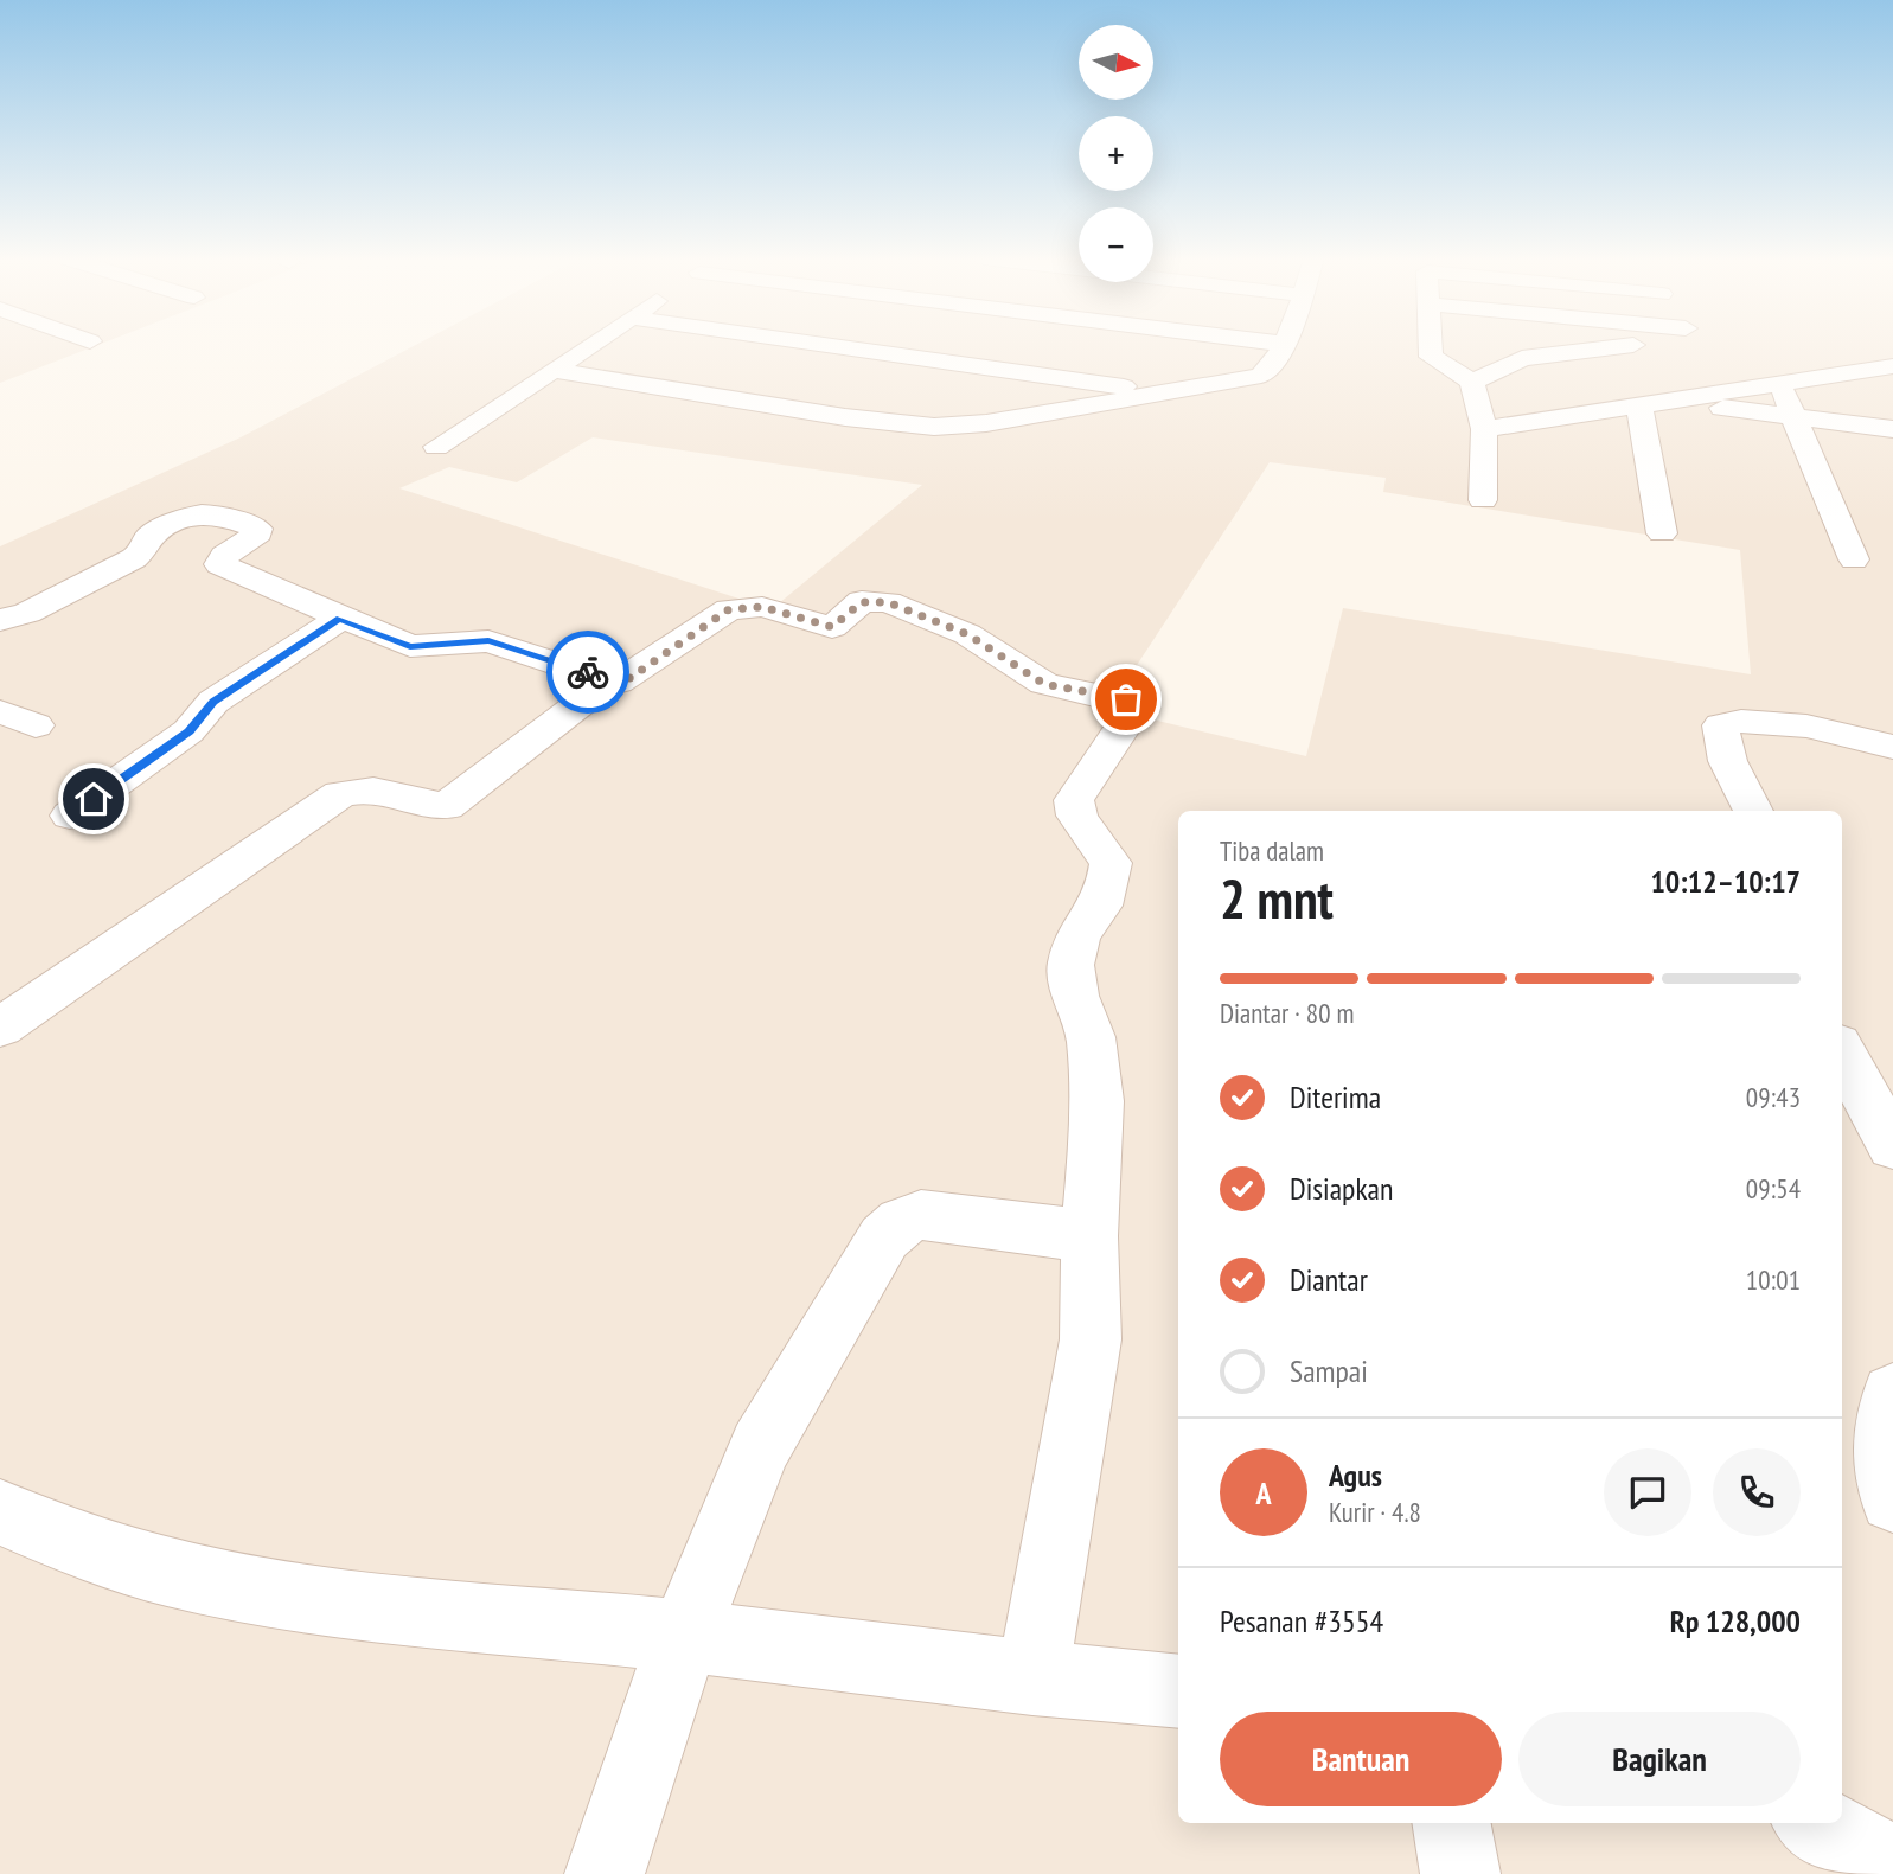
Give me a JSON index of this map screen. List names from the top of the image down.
{
  "north": "right",
  "page": {
    "map_buttons": ["+", "−"],
    "heading": ["2 mnt", "Tiba dalam", "10:12–10:17"],
    "panel": [
      "Agus",
      "Kurir · 4.8",
      "Pesanan #3554",
      "Rp 128,000"
    ],
    "bar": "Diantar · 80 m",
    "list": [
      ["Diterima", "09:43"],
      ["Disiapkan", "09:54"],
      ["Diantar", "10:01"],
      "Sampai"
    ],
    "round": "A",
    "buttons": ["Bantuan", "Bagikan"]
  }
}
